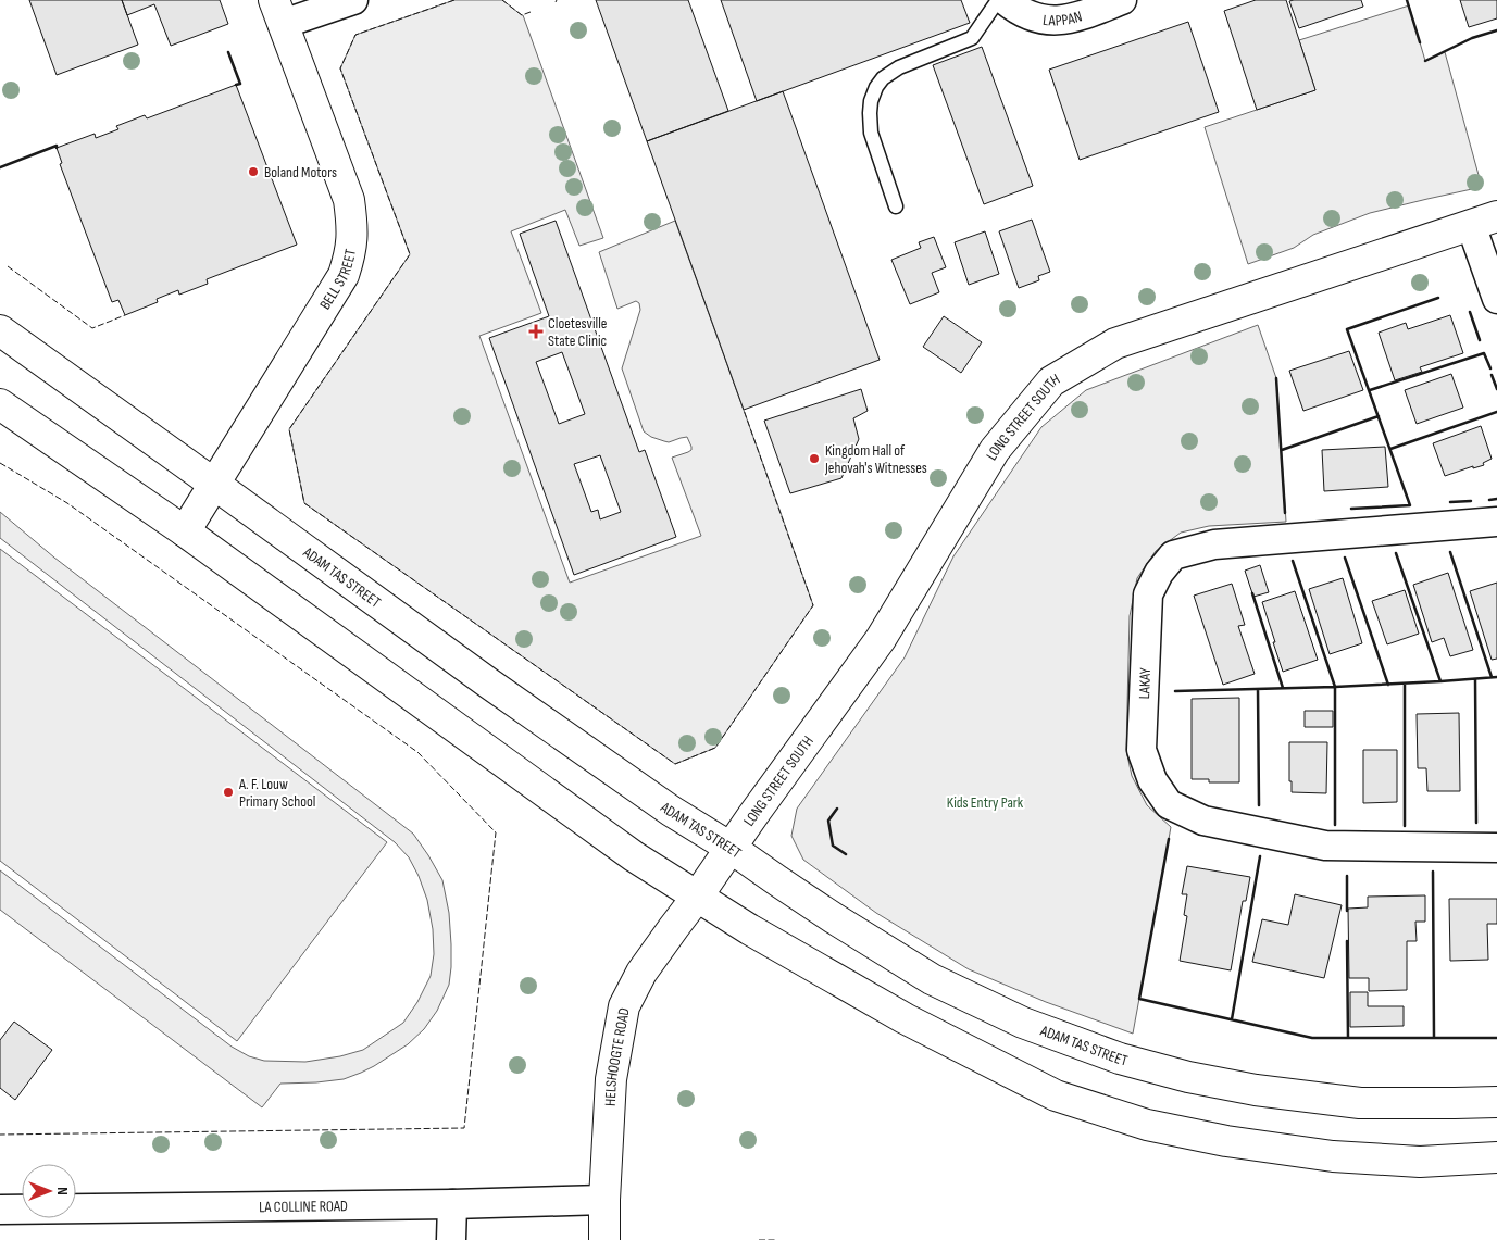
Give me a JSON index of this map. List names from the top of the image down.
{
  "streets": {
    "main road": [
      "BELL STREET",
      "LONG STREET SOUTH",
      "ADAM TAS STREET",
      "HELSHOOGTE ROAD"
    ],
    "street": ["LAPPAN", "LAKAY", "LA COLLINE ROAD"]
  },
  "crossings": [
    ["BELL STREET", "ADAM TAS STREET"],
    ["LONG STREET SOUTH", "ADAM TAS STREET"],
    ["LONG STREET SOUTH", "HELSHOOGTE ROAD"],
    ["HELSHOOGTE ROAD", "LA COLLINE ROAD"]
  ],
  "parks": ["Kids Entry Park"],
  "places": {
    "other": ["Boland Motors", "Kingdom Hall of Jehovah's Witnesses", "A. F. Louw Primary School"],
    "health": ["Cloetesville State Clinic"]
  },
  "north": "right"
}
